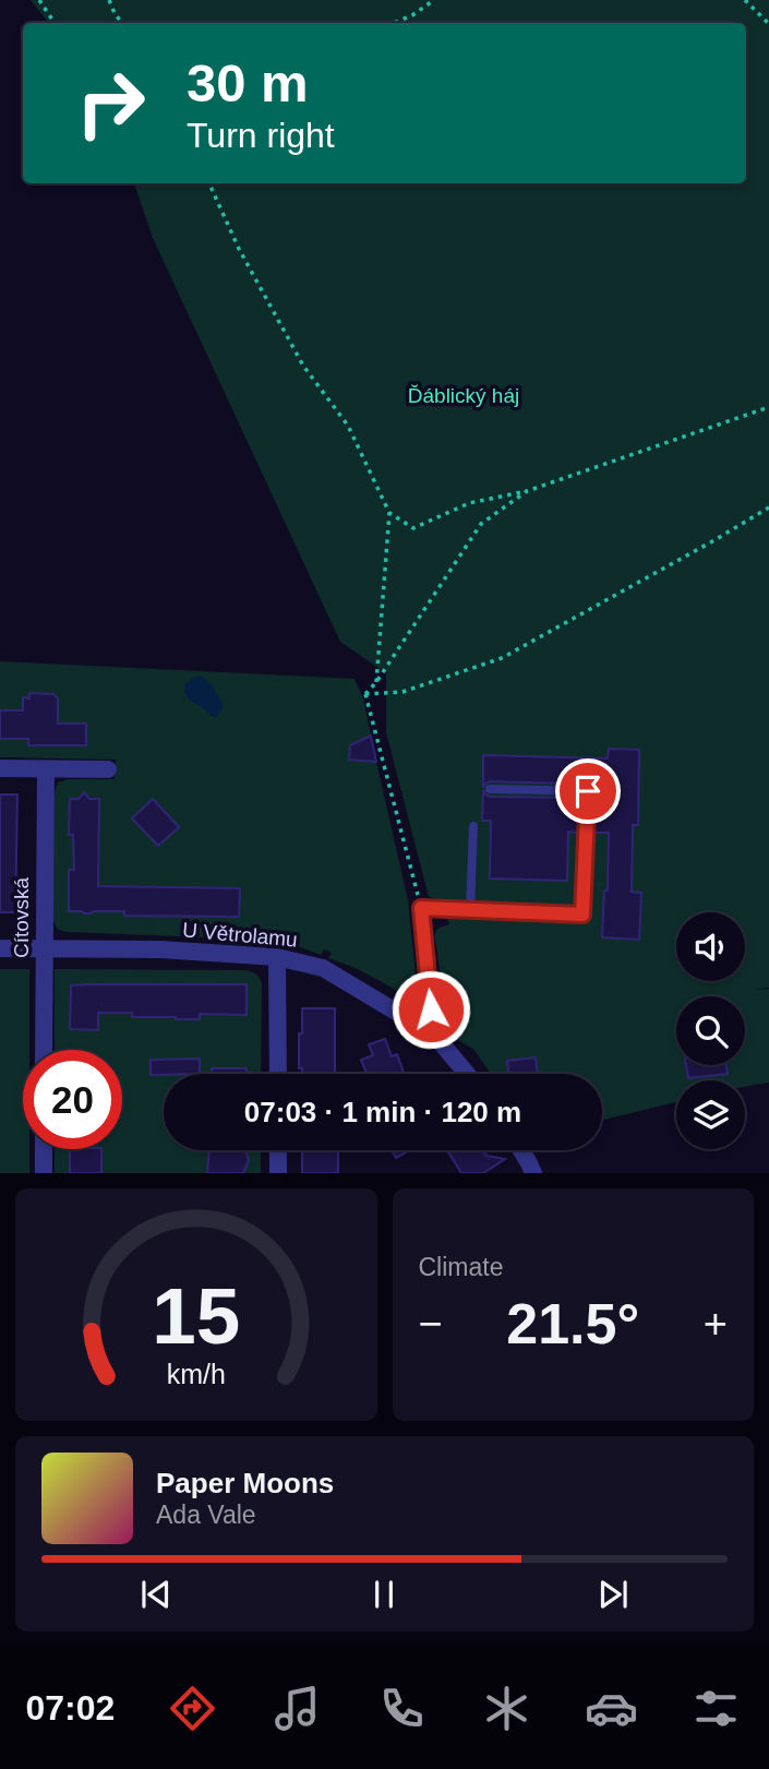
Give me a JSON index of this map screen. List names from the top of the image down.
{
  "streets": {
    "street": ["Cítovská", "U Větrolamu"]
  },
  "crossings": [
    ["Cítovská", "U Větrolamu"]
  ],
  "parks": ["Ďáblický háj"],
  "page": {
    "turn": ["30 m", "Turn right"],
    "limit": "20",
    "trip": "07:03 · 1 min · 120 m",
    "tile": "Climate",
    "heat": ["−", "21.5°", "+"],
    "song": ["Paper Moons", "Ada Vale"],
    "tabs": "07:02",
    "gauge": ["15", "km/h"]
  }
}
